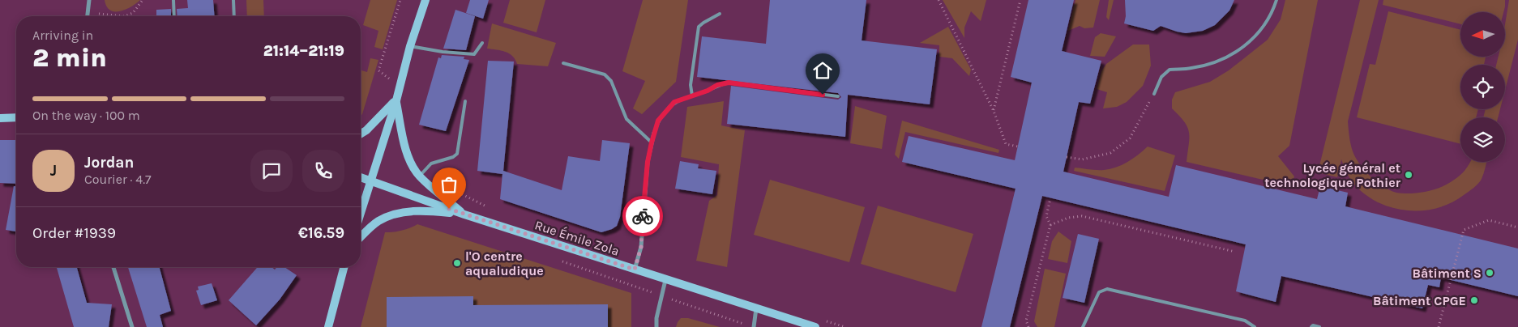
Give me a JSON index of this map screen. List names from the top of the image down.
{
  "streets": {
    "street": ["Rue Émile Zola"]
  },
  "places": [
    "Lycée général et technologique Pothier",
    "l'O centre aqualudique",
    "Bâtiment S",
    "Bâtiment CPGE"
  ],
  "north": "left",
  "page": {
    "heading": ["2 min", "Arriving in", "21:14–21:19"],
    "panel": [
      "Jordan",
      "Courier · 4.7",
      "Order #1939",
      "€16.59"
    ],
    "bar": "On the way · 100 m",
    "round": "J"
  }
}
